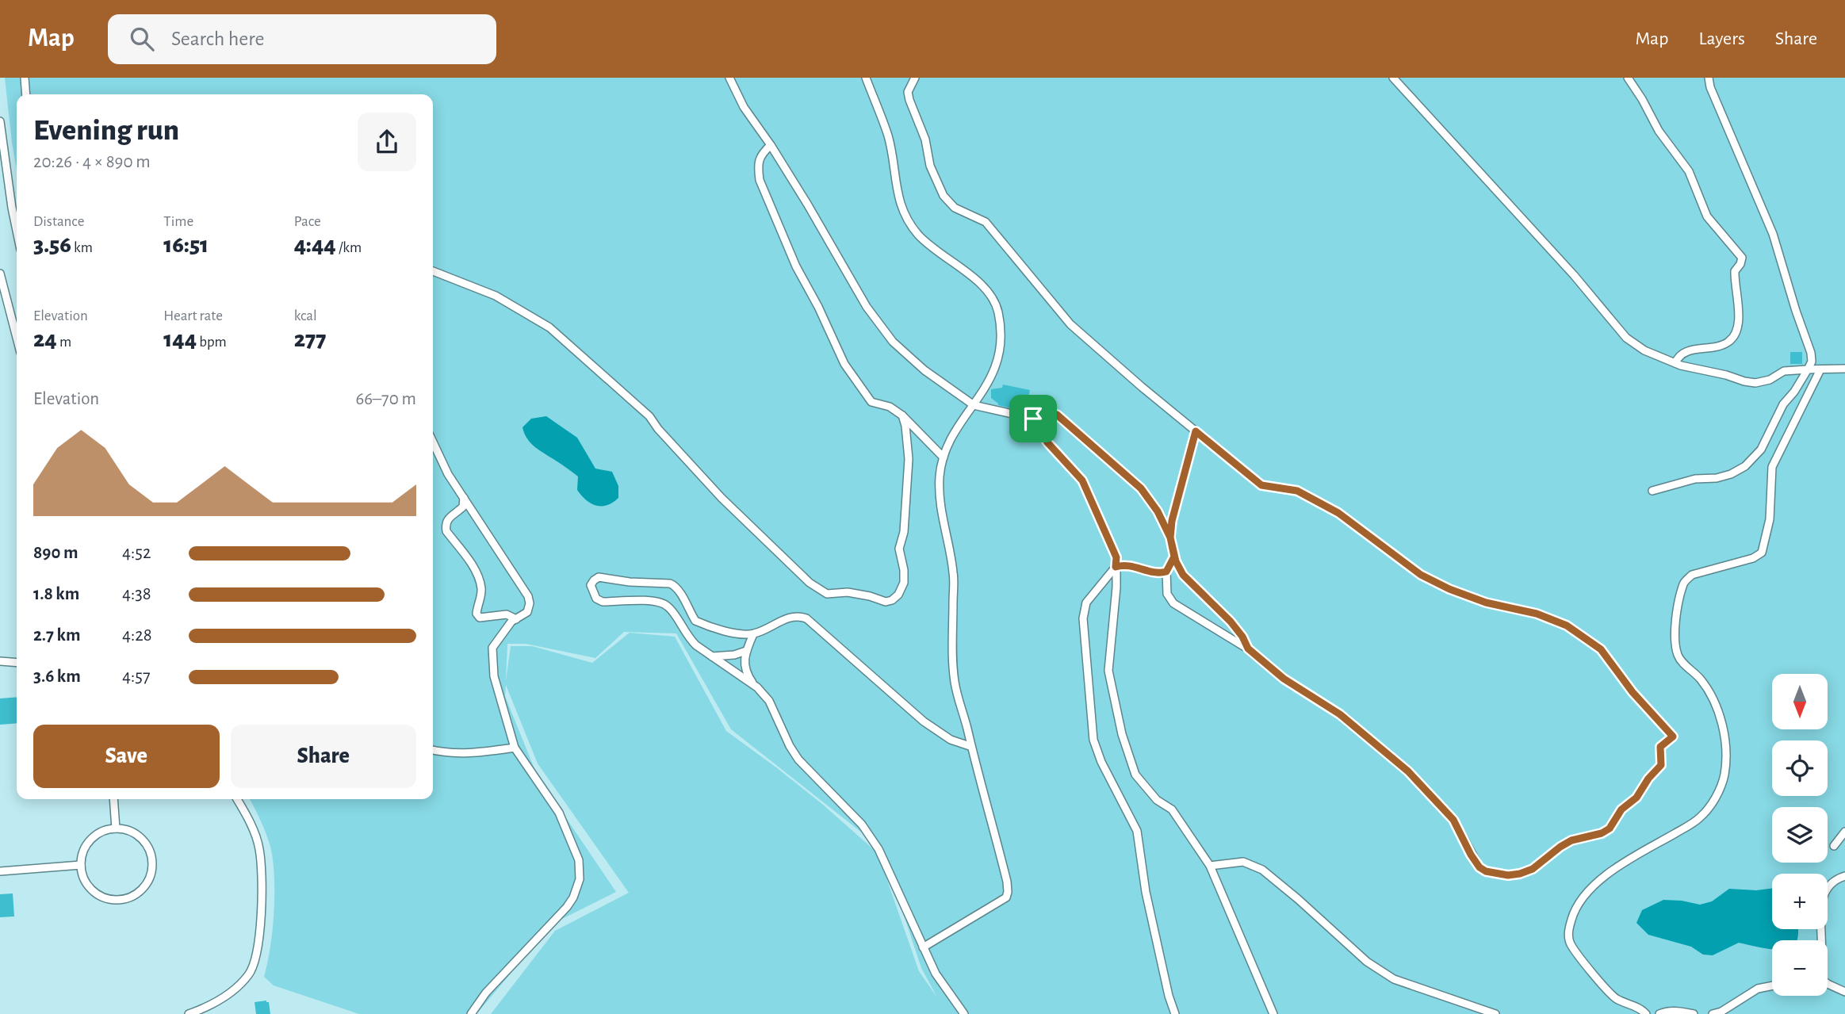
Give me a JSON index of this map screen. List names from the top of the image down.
{
  "north": "bottom",
  "page": {
    "header": "Map",
    "search": "Search here",
    "nav": ["Map", "Layers", "Share"],
    "heading": ["Evening run", "20:26 · 4 × 890 m"],
    "stats": [
      ["Distance", "3.56 km"],
      ["Time", "16:51"],
      ["Pace", "4:44 /km"],
      ["Elevation", "24 m"],
      ["Heart rate", "144 bpm"],
      ["kcal", "277"]
    ],
    "chart": ["Elevation", "66–70 m"],
    "list": [
      {
        "name": "890 m",
        "note": "4:52"
      },
      {
        "name": "1.8 km",
        "note": "4:38"
      },
      {
        "name": "2.7 km",
        "note": "4:28"
      },
      {
        "name": "3.6 km",
        "note": "4:57"
      }
    ],
    "map_buttons": ["+", "−"],
    "buttons": ["Save", "Share"]
  }
}
